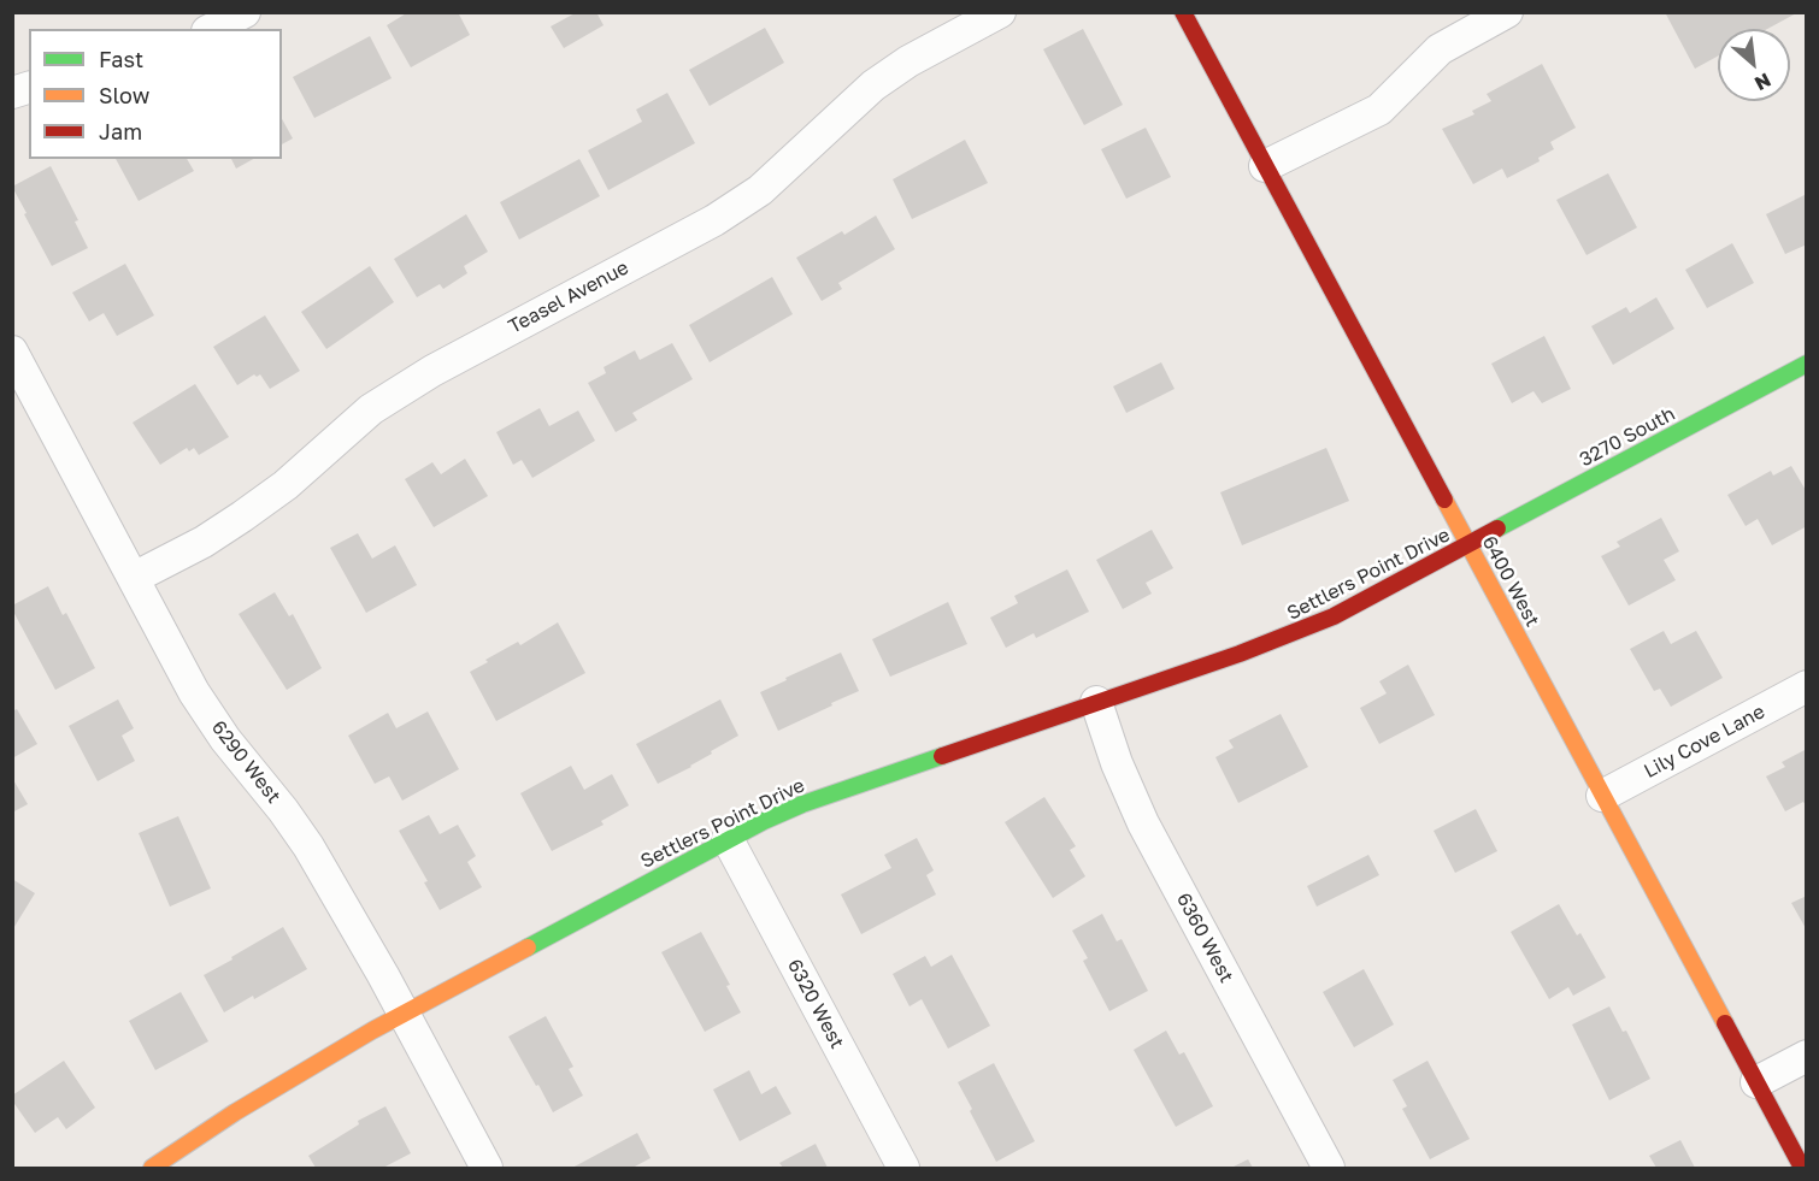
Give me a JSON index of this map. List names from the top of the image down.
{
  "streets": {
    "street": [
      "Teasel Avenue",
      "3270 South",
      "Settlers Point Drive",
      "6400 West",
      "Lily Cove Lane",
      "6290 West",
      "6360 West",
      "6320 West"
    ]
  },
  "crossings": [
    ["Teasel Avenue", "6290 West"],
    ["3270 South", "Settlers Point Drive"],
    ["3270 South", "6400 West"],
    ["Settlers Point Drive", "6400 West"],
    ["Settlers Point Drive", "6290 West"],
    ["Settlers Point Drive", "6360 West"],
    ["Settlers Point Drive", "6320 West"],
    ["6400 West", "Lily Cove Lane"]
  ],
  "legend": ["Fast", "Slow", "Jam"],
  "north": "bottom right"
}
